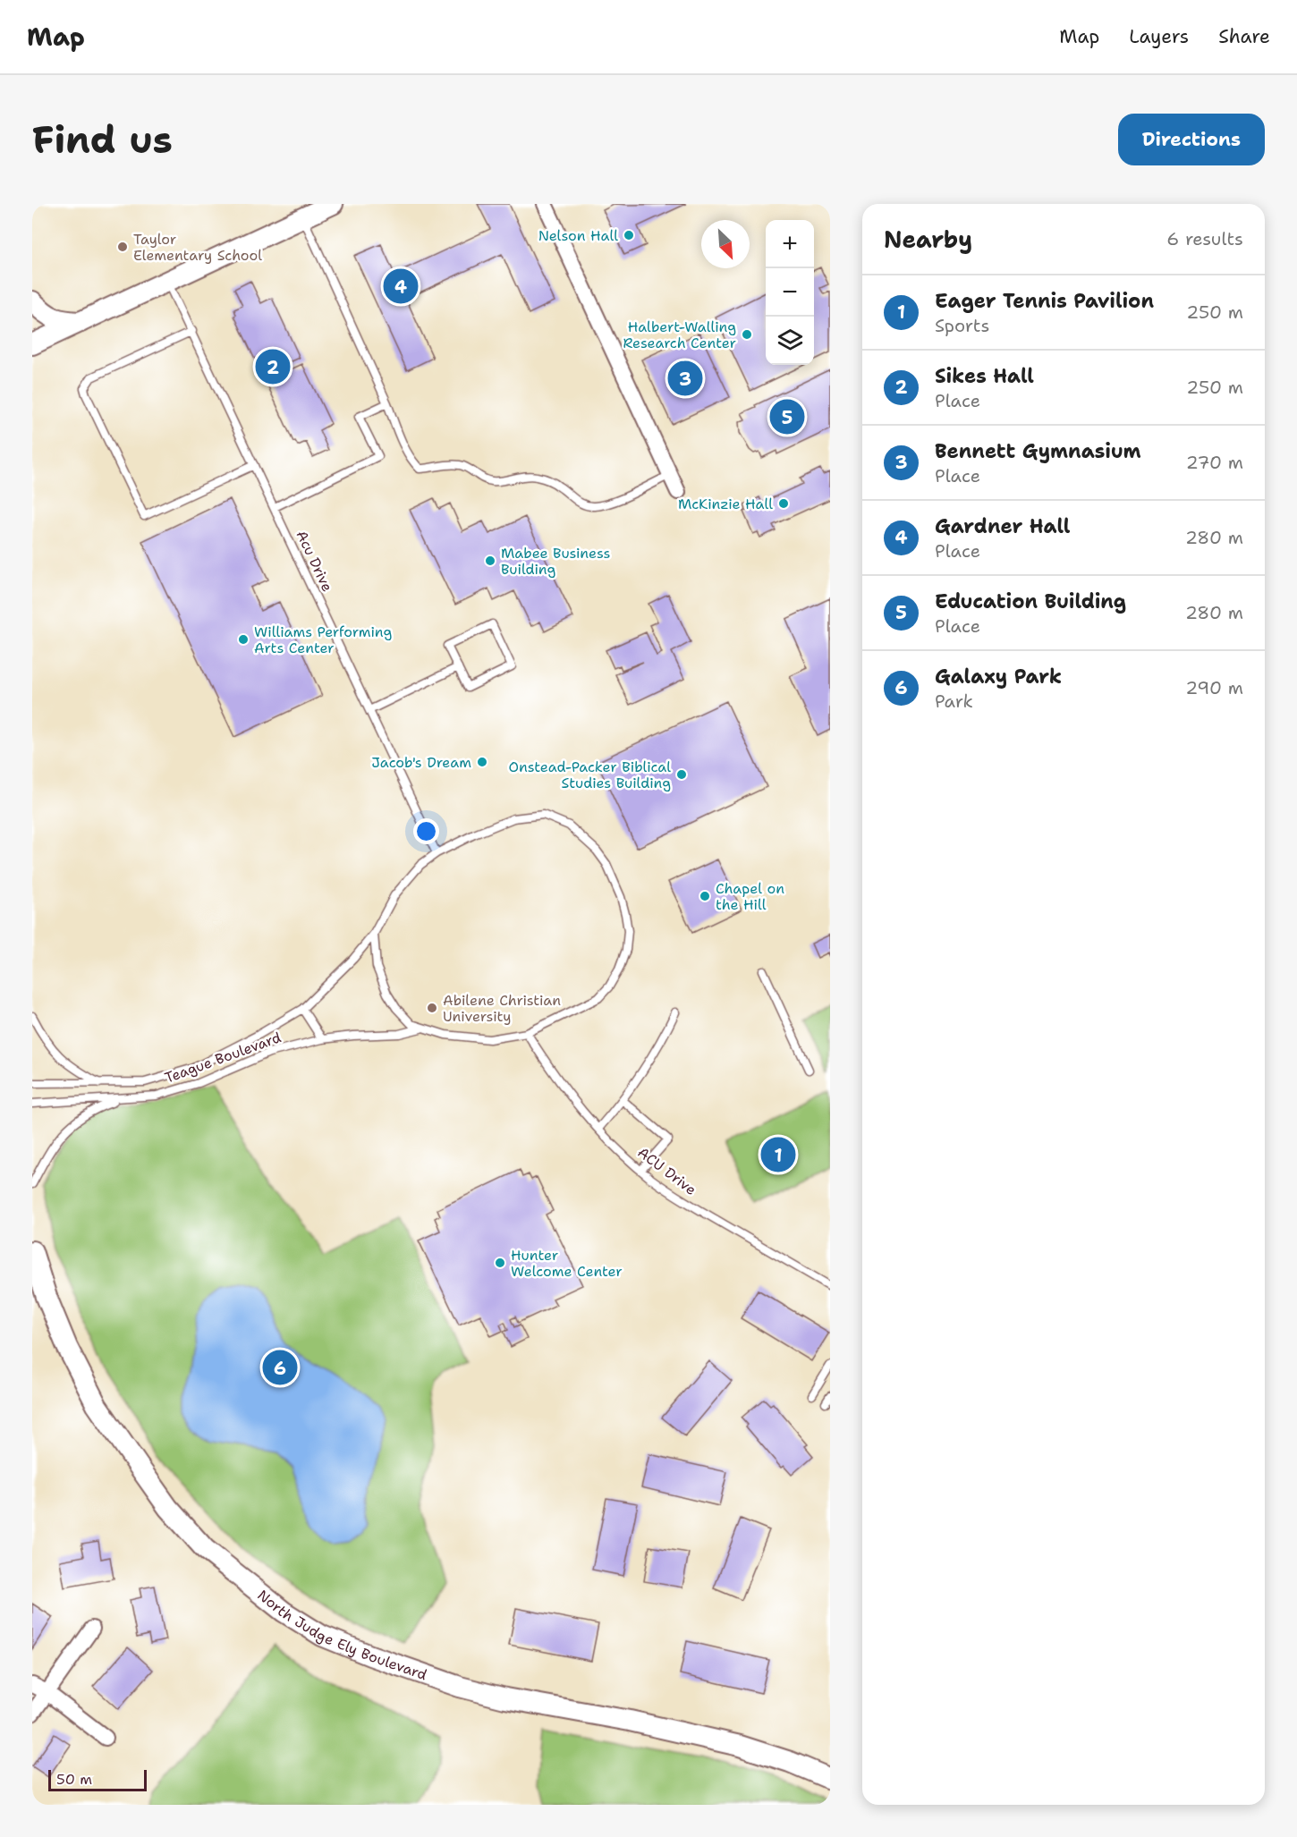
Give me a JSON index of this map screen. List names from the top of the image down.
{
  "streets": {
    "main road": ["North Judge Ely Boulevard"],
    "lane": ["Acu Drive", "Teague Boulevard", "ACU Drive"]
  },
  "crossings": [
    ["Acu Drive", "Teague Boulevard"],
    ["Teague Boulevard", "ACU Drive"]
  ],
  "places": [
    "Nelson Hall",
    "Taylor Elementary School",
    "Halbert-Walling Research Center",
    "McKinzie Hall",
    "Mabee Business Building",
    "Williams Performing Arts Center",
    "Jacob's Dream",
    "Onstead-Packer Biblical Studies Building",
    "Chapel on the Hill",
    "Abilene Christian University",
    "Hunter Welcome Center"
  ],
  "scale_bar": "50 m",
  "north": "bottom right",
  "page": {
    "header": "Map",
    "nav": ["Map", "Layers", "Share"],
    "buttons": "Directions",
    "title": "Find us",
    "heading": ["Nearby", "6 results"],
    "map_buttons": ["+", "−"],
    "pins": [
      "4",
      "2",
      "3",
      "5",
      "1",
      "6"
    ],
    "list": [
      {
        "mark": "1",
        "name": "Eager Tennis Pavilion",
        "note": "Sports",
        "value": "250 m"
      },
      {
        "mark": "2",
        "name": "Sikes Hall",
        "note": "Place",
        "value": "250 m"
      },
      {
        "mark": "3",
        "name": "Bennett Gymnasium",
        "note": "Place",
        "value": "270 m"
      },
      {
        "mark": "4",
        "name": "Gardner Hall",
        "note": "Place",
        "value": "280 m"
      },
      {
        "mark": "5",
        "name": "Education Building",
        "note": "Place",
        "value": "280 m"
      },
      {
        "mark": "6",
        "name": "Galaxy Park",
        "note": "Park",
        "value": "290 m"
      }
    ],
    "scale": "50 m"
  }
}
